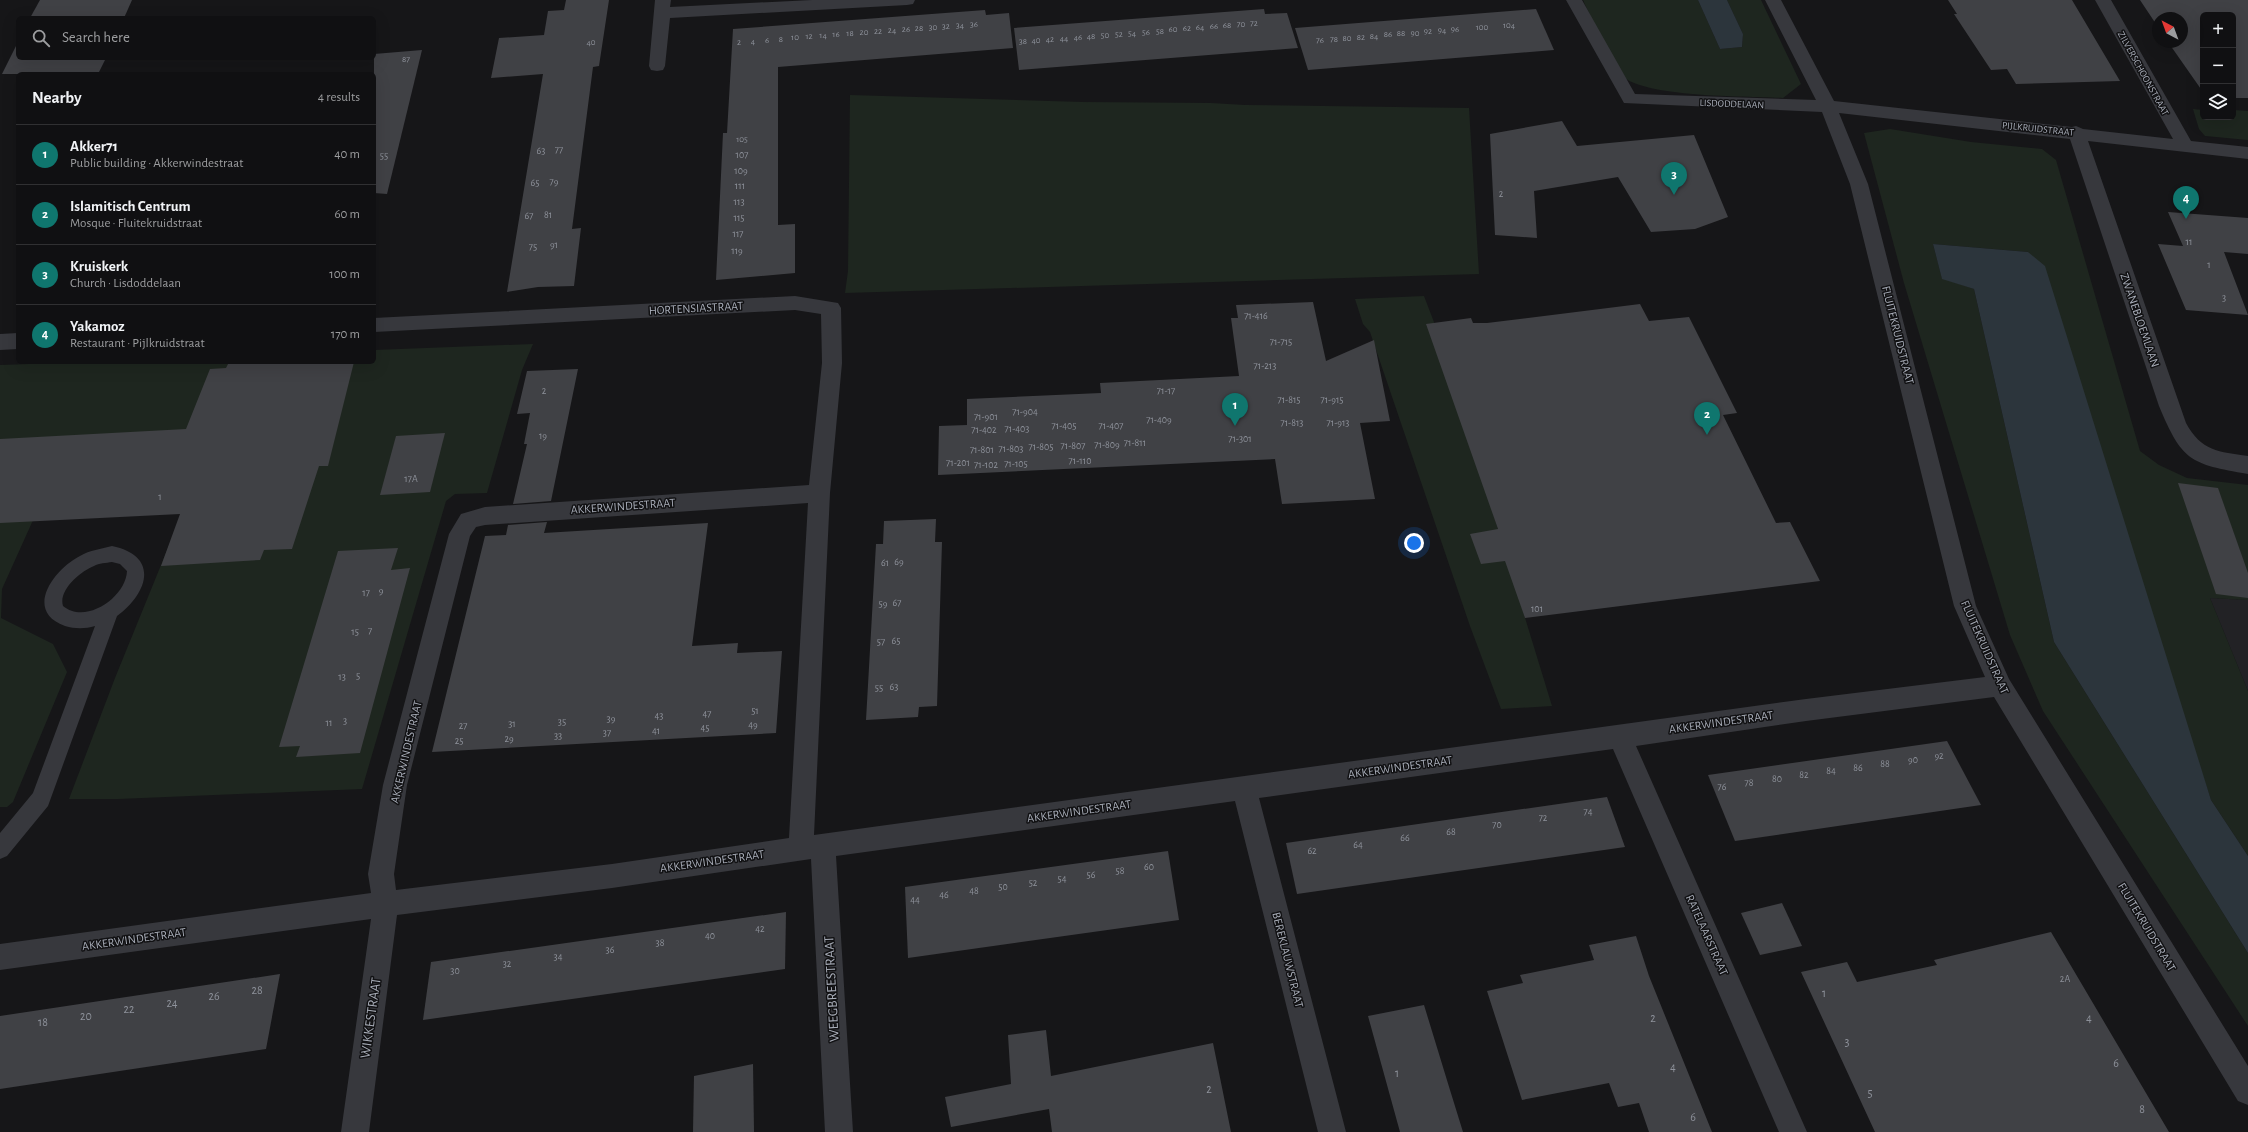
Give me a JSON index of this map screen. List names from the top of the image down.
{
  "streets": {
    "street": [
      "ZILVERSCHOONSTRAAT",
      "LISDODDELAAN",
      "PIJLKRUIDSTRAAT",
      "HORTENSIASTRAAT",
      "ZWANEBLOEMLAAN",
      "FLUITEKRUIDSTRAAT",
      "AKKERWINDESTRAAT",
      "RATELAARSTRAAT",
      "BEREKLAUWSTRAAT",
      "WEEGBREESTRAAT",
      "WIKKESTRAAT"
    ]
  },
  "crossings": [
    ["ZILVERSCHOONSTRAAT", "PIJLKRUIDSTRAAT"],
    ["LISDODDELAAN", "PIJLKRUIDSTRAAT"],
    ["LISDODDELAAN", "FLUITEKRUIDSTRAAT"],
    ["PIJLKRUIDSTRAAT", "ZWANEBLOEMLAAN"],
    ["PIJLKRUIDSTRAAT", "FLUITEKRUIDSTRAAT"],
    ["HORTENSIASTRAAT", "AKKERWINDESTRAAT"],
    ["FLUITEKRUIDSTRAAT", "AKKERWINDESTRAAT"],
    ["AKKERWINDESTRAAT", "RATELAARSTRAAT"],
    ["AKKERWINDESTRAAT", "BEREKLAUWSTRAAT"],
    ["AKKERWINDESTRAAT", "WEEGBREESTRAAT"],
    ["AKKERWINDESTRAAT", "WIKKESTRAAT"]
  ],
  "house_numbers": [
    "72",
    "36",
    "70",
    "34",
    "68",
    "104",
    "32",
    "66",
    "30",
    "64",
    "100",
    "28",
    "62",
    "26",
    "60",
    "96",
    "24",
    "94",
    "22",
    "58",
    "92",
    "20",
    "56",
    "18",
    "54",
    "88",
    "90",
    "16",
    "52",
    "86",
    "14",
    "50",
    "12",
    "48",
    "84",
    "10",
    "46",
    "82",
    "44",
    "80",
    "8",
    "42",
    "78",
    "6",
    "40",
    "76",
    "4",
    "38",
    "40",
    "2",
    "87",
    "105",
    "77",
    "63",
    "107",
    "55",
    "109",
    "79",
    "65",
    "111",
    "2",
    "113",
    "81",
    "67",
    "115",
    "117",
    "11",
    "91",
    "75",
    "119",
    "1",
    "3",
    "71-416",
    "71-715",
    "71-213",
    "2",
    "71-17",
    "71-815",
    "71-915",
    "71-904",
    "71-901",
    "71-409",
    "71-813",
    "71-913",
    "71-405",
    "71-407",
    "71-403",
    "71-402",
    "19",
    "71-301",
    "71-811",
    "71-809",
    "71-807",
    "71-805",
    "71-803",
    "71-801",
    "71-110",
    "71-201",
    "71-105",
    "71-102",
    "17A",
    "1",
    "69",
    "61",
    "9",
    "17",
    "67",
    "59",
    "101",
    "7",
    "15",
    "65",
    "57",
    "5",
    "13",
    "63",
    "55",
    "51",
    "47",
    "43",
    "39",
    "3",
    "35",
    "11",
    "31",
    "49",
    "27",
    "45",
    "41",
    "37",
    "33",
    "29",
    "25",
    "92",
    "90",
    "88",
    "86",
    "84",
    "82",
    "80",
    "78",
    "76",
    "74",
    "72",
    "70",
    "68",
    "66",
    "64",
    "62",
    "60",
    "58",
    "56",
    "54",
    "52",
    "50",
    "48",
    "46",
    "44",
    "42",
    "40",
    "38",
    "36",
    "34",
    "32",
    "30",
    "2A",
    "28",
    "1",
    "26",
    "24",
    "22",
    "20",
    "2",
    "4",
    "18",
    "3",
    "6",
    "4",
    "1",
    "2",
    "5",
    "8",
    "6"
  ],
  "north": "top left",
  "page": {
    "map_buttons": ["+", "−"],
    "search": "Search here",
    "heading": ["Nearby", "4 results"],
    "list": [
      {
        "mark": "1",
        "name": "Akker71",
        "note": "Public building · Akkerwindestraat",
        "value": "40 m"
      },
      {
        "mark": "2",
        "name": "Islamitisch Centrum",
        "note": "Mosque · Fluitekruidstraat",
        "value": "60 m"
      },
      {
        "mark": "3",
        "name": "Kruiskerk",
        "note": "Church · Lisdoddelaan",
        "value": "100 m"
      },
      {
        "mark": "4",
        "name": "Yakamoz",
        "note": "Restaurant · Pijlkruidstraat",
        "value": "170 m"
      }
    ],
    "pins": [
      "3",
      "4",
      "1",
      "2"
    ]
  }
}
